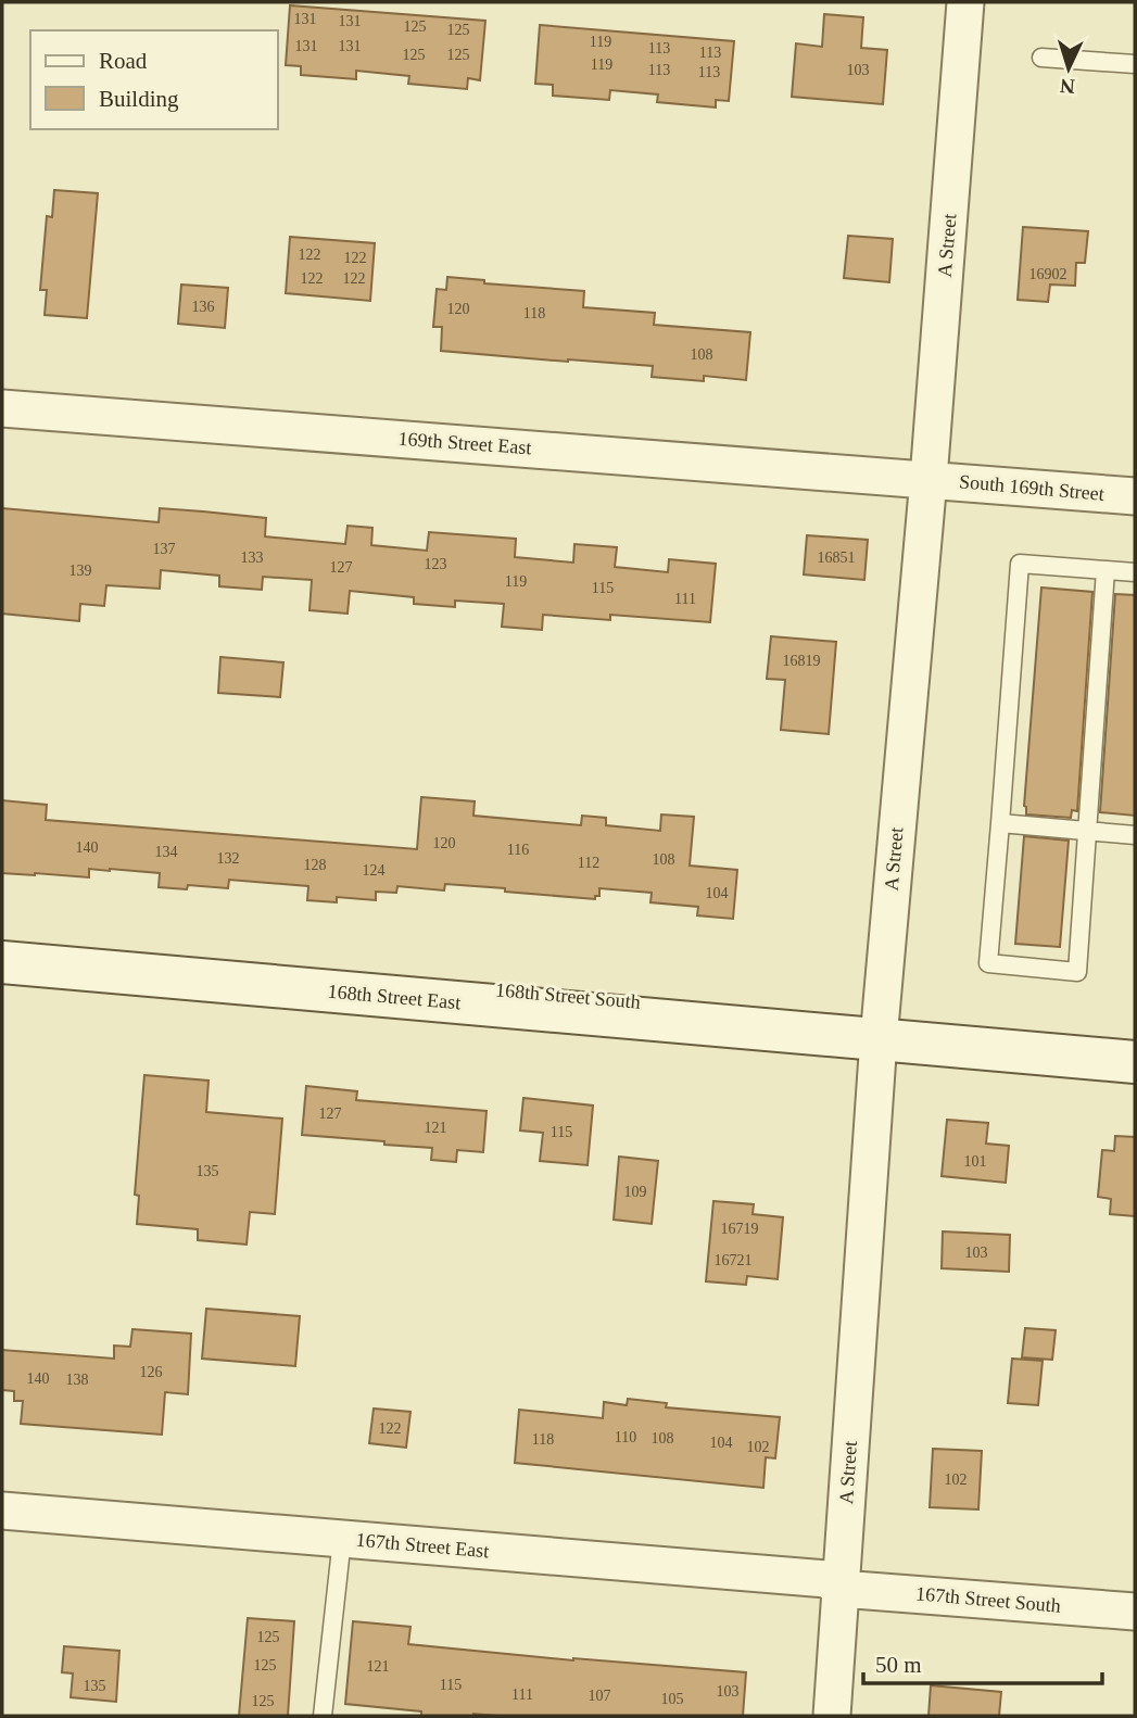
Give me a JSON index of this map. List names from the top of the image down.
{
  "streets": {
    "street": [
      "A Street",
      "169th Street East",
      "South 169th Street",
      "168th Street South",
      "168th Street East",
      "167th Street East",
      "167th Street South"
    ]
  },
  "crossings": [
    ["A Street", "169th Street East"],
    ["A Street", "South 169th Street"],
    ["A Street", "168th Street South"],
    ["A Street", "168th Street East"],
    ["A Street", "167th Street East"],
    ["A Street", "167th Street South"],
    ["169th Street East", "South 169th Street"],
    ["168th Street South", "168th Street East"],
    ["167th Street East", "167th Street South"]
  ],
  "house_numbers": [
    "131",
    "131",
    "125",
    "125",
    "119",
    "131",
    "131",
    "113",
    "113",
    "125",
    "125",
    "119",
    "113",
    "103",
    "113",
    "122",
    "122",
    "16902",
    "122",
    "122",
    "136",
    "120",
    "118",
    "108",
    "137",
    "133",
    "16851",
    "123",
    "127",
    "139",
    "119",
    "115",
    "111",
    "16819",
    "120",
    "140",
    "116",
    "134",
    "132",
    "108",
    "112",
    "128",
    "124",
    "104",
    "127",
    "121",
    "115",
    "101",
    "135",
    "109",
    "16719",
    "103",
    "16721",
    "126",
    "140",
    "138",
    "122",
    "110",
    "108",
    "118",
    "104",
    "102",
    "102",
    "125",
    "125",
    "121",
    "115",
    "135",
    "103",
    "111",
    "107",
    "105",
    "125"
  ],
  "legend": ["Road", "Building"],
  "scale_bar": "50 m",
  "north": "bottom"
}
